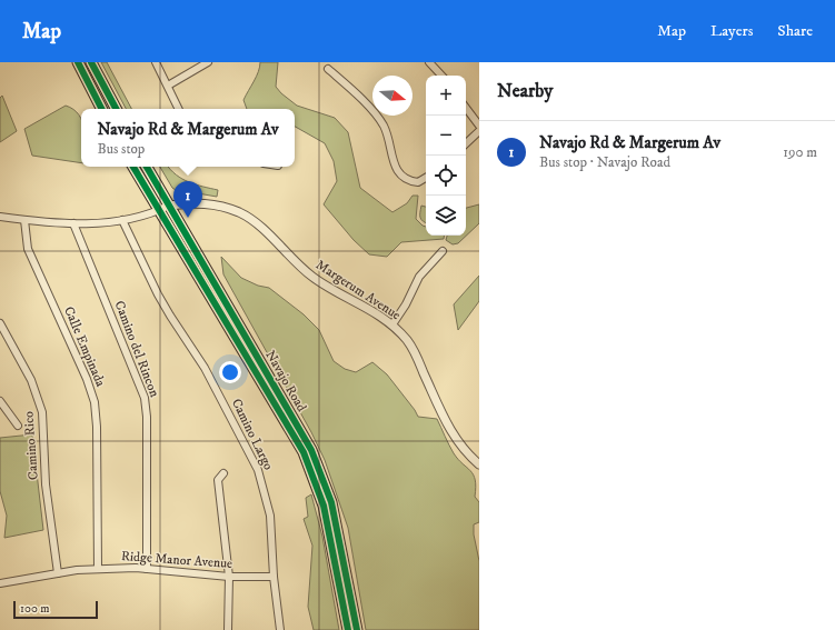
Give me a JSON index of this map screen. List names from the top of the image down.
{
  "streets": {
    "main road": ["Navajo Road"],
    "street": [
      "Margerum Avenue",
      "Calle Empinada",
      "Camino del Rincon",
      "Camino Largo",
      "Camino Rico",
      "Ridge Manor Avenue"
    ]
  },
  "crossings": [
    ["Margerum Avenue", "Navajo Road"],
    ["Calle Empinada", "Ridge Manor Avenue"],
    ["Camino del Rincon", "Ridge Manor Avenue"],
    ["Camino Largo", "Ridge Manor Avenue"],
    ["Camino Rico", "Ridge Manor Avenue"]
  ],
  "scale_bar": "100 m",
  "north": "right",
  "page": {
    "header": "Map",
    "nav": ["Map", "Layers", "Share"],
    "heading": "Nearby",
    "map_buttons": ["+", "−"],
    "popup": ["Navajo Rd & Margerum Av", "Bus stop"],
    "list": [
      {
        "mark": "1",
        "name": "Navajo Rd & Margerum Av",
        "note": "Bus stop · Navajo Road",
        "value": "190 m"
      }
    ],
    "pins": "1",
    "scale": "100 m"
  }
}
